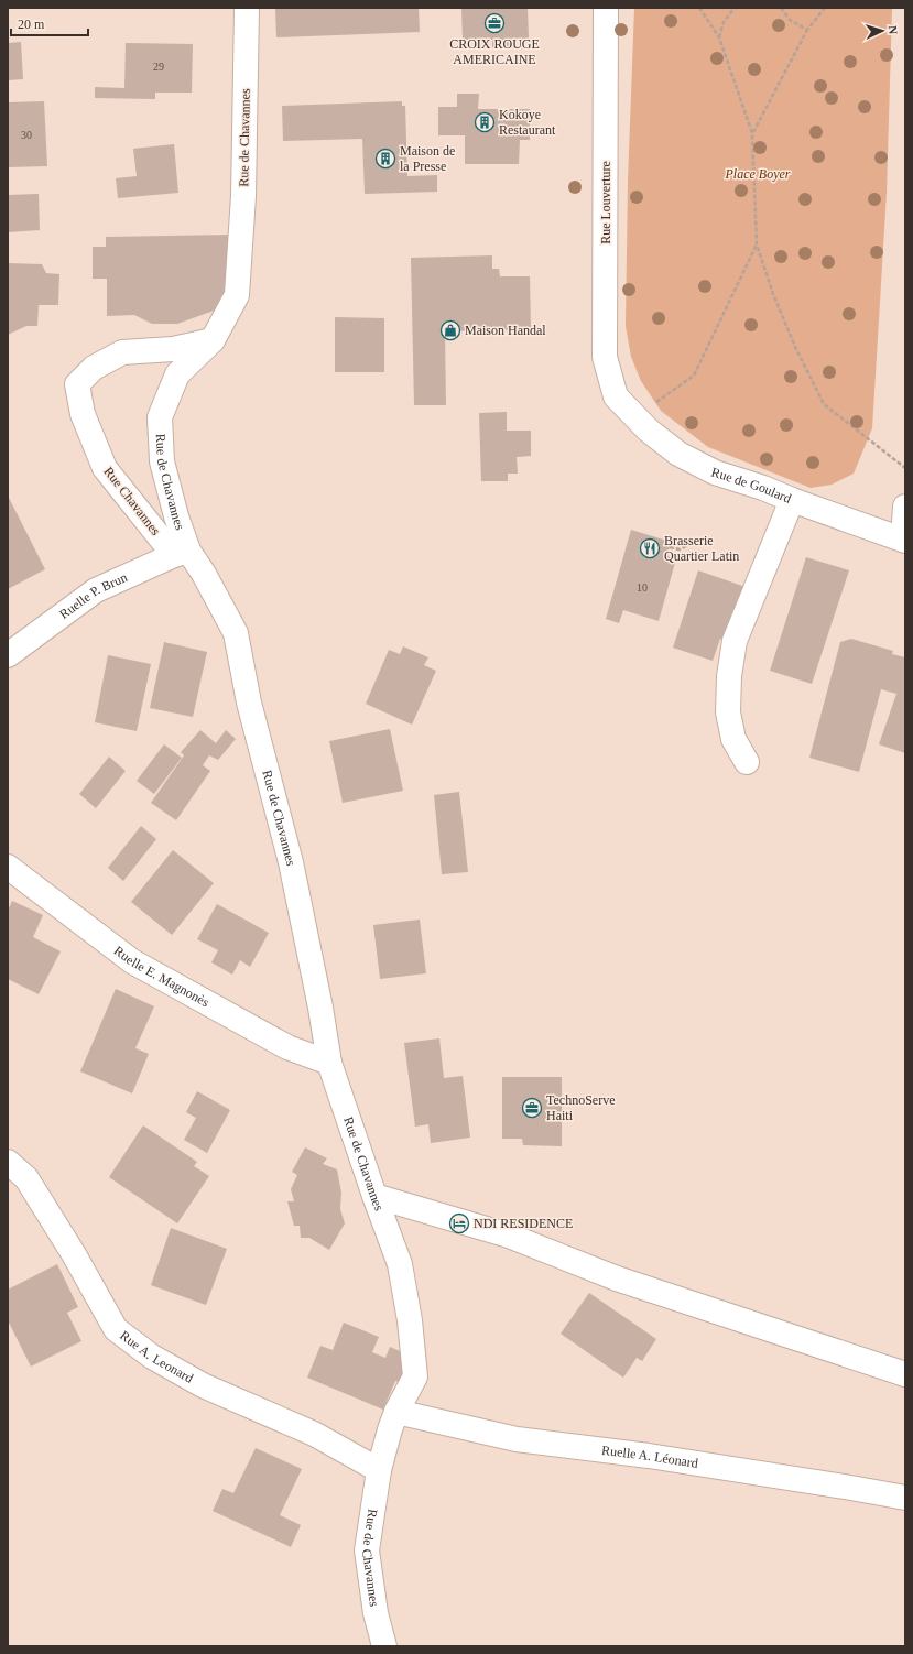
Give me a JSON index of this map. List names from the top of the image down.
{
  "streets": {
    "street": [
      "Rue de Chavannes",
      "Rue Louverture",
      "Rue de Goulard",
      "Rue Chavannes",
      "Ruelle P. Brun",
      "Ruelle E. Magnonès",
      "Rue A. Leonard",
      "Ruelle A. Léonard"
    ]
  },
  "crossings": [
    ["Rue de Chavannes", "Rue Chavannes"],
    ["Rue de Chavannes", "Ruelle P. Brun"],
    ["Rue de Chavannes", "Ruelle E. Magnonès"],
    ["Rue de Chavannes", "Rue A. Leonard"],
    ["Rue de Chavannes", "Ruelle A. Léonard"],
    ["Rue Louverture", "Rue de Goulard"],
    ["Rue Chavannes", "Ruelle P. Brun"]
  ],
  "parks": ["Place Boyer"],
  "places": {
    "office": ["CROIX ROUGE AMERICAINE", "TechnoServe Haiti"],
    "building": ["Kokoye Restaurant", "Maison de la Presse"],
    "shop": ["Maison Handal"],
    "restaurant": ["Brasserie Quartier Latin"],
    "hotel": ["NDI RESIDENCE"]
  },
  "house_numbers": ["29", "30", "10"],
  "scale_bar": "20 m",
  "north": "right"
}
